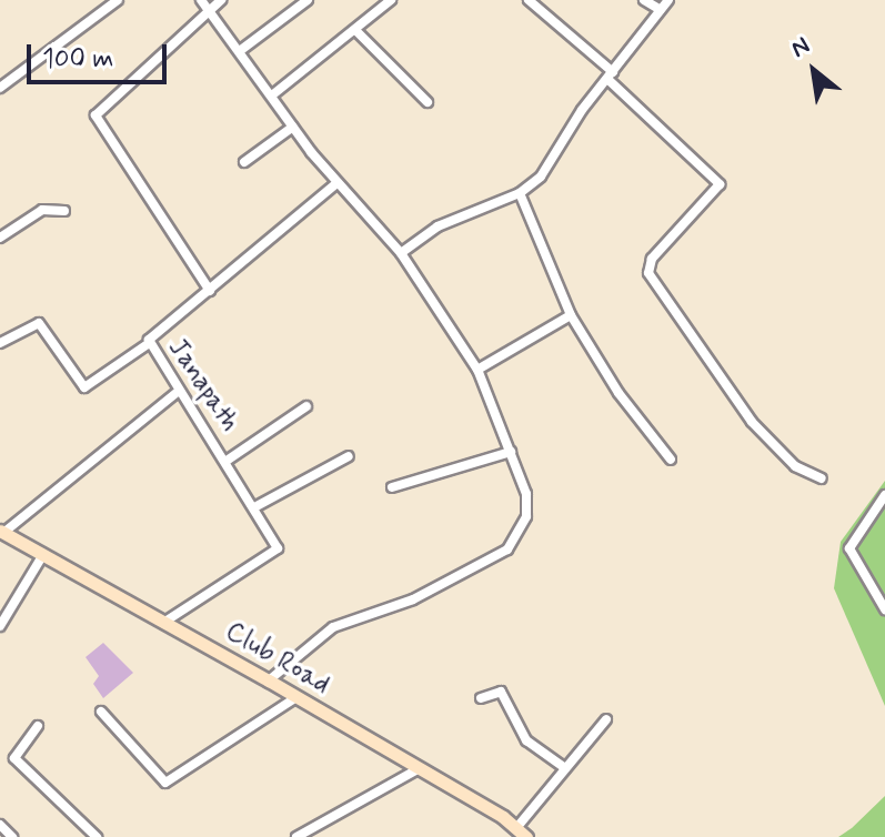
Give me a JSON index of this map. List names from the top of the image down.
{
  "streets": {
    "street": ["Janapath", "Club Road"]
  },
  "crossings": [
    ["Janapath", "Club Road"]
  ],
  "scale_bar": "100 m",
  "north": "top left"
}
